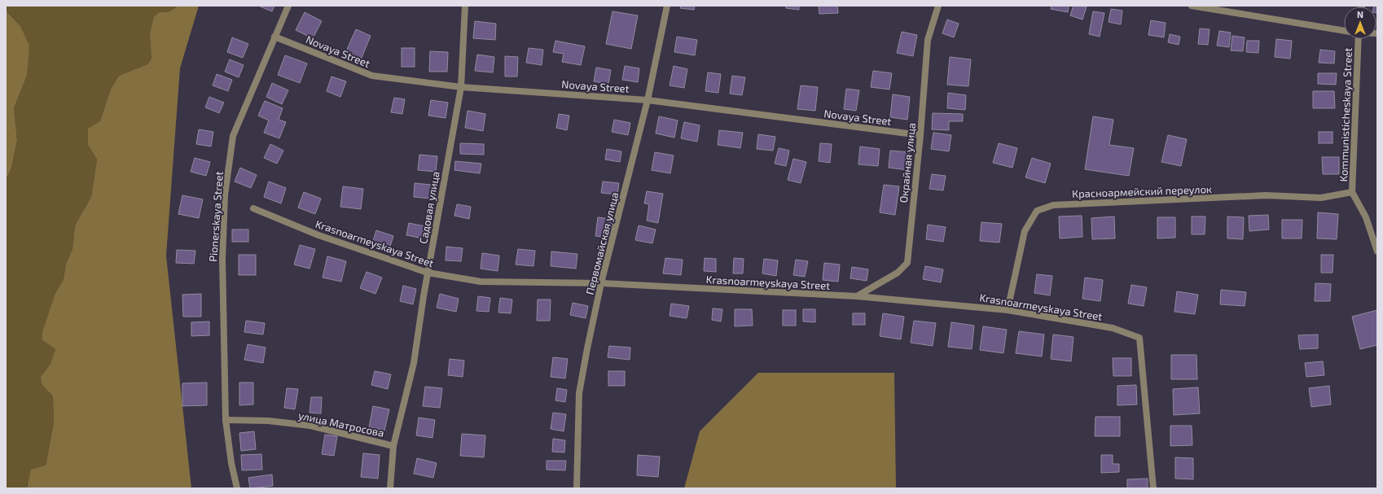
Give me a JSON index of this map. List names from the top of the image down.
{
  "streets": {
    "street": [
      "Novaya Street",
      "Kommunisticheskaya Street",
      "Окрайная улица",
      "Красноармейский переулок",
      "Садовая улица",
      "Pionerskaya Street",
      "Krasnoarmeyskaya Street",
      "Первомайская улица",
      "улица Матросова"
    ]
  },
  "crossings": [
    ["Novaya Street", "Окрайная улица"],
    ["Novaya Street", "Садовая улица"],
    ["Novaya Street", "Pionerskaya Street"],
    ["Novaya Street", "Первомайская улица"],
    ["Kommunisticheskaya Street", "Красноармейский переулок"],
    ["Окрайная улица", "Krasnoarmeyskaya Street"],
    ["Красноармейский переулок", "Krasnoarmeyskaya Street"],
    ["Садовая улица", "Krasnoarmeyskaya Street"],
    ["Садовая улица", "улица Матросова"],
    ["Pionerskaya Street", "улица Матросова"],
    ["Krasnoarmeyskaya Street", "Первомайская улица"]
  ],
  "north": "top"
}
